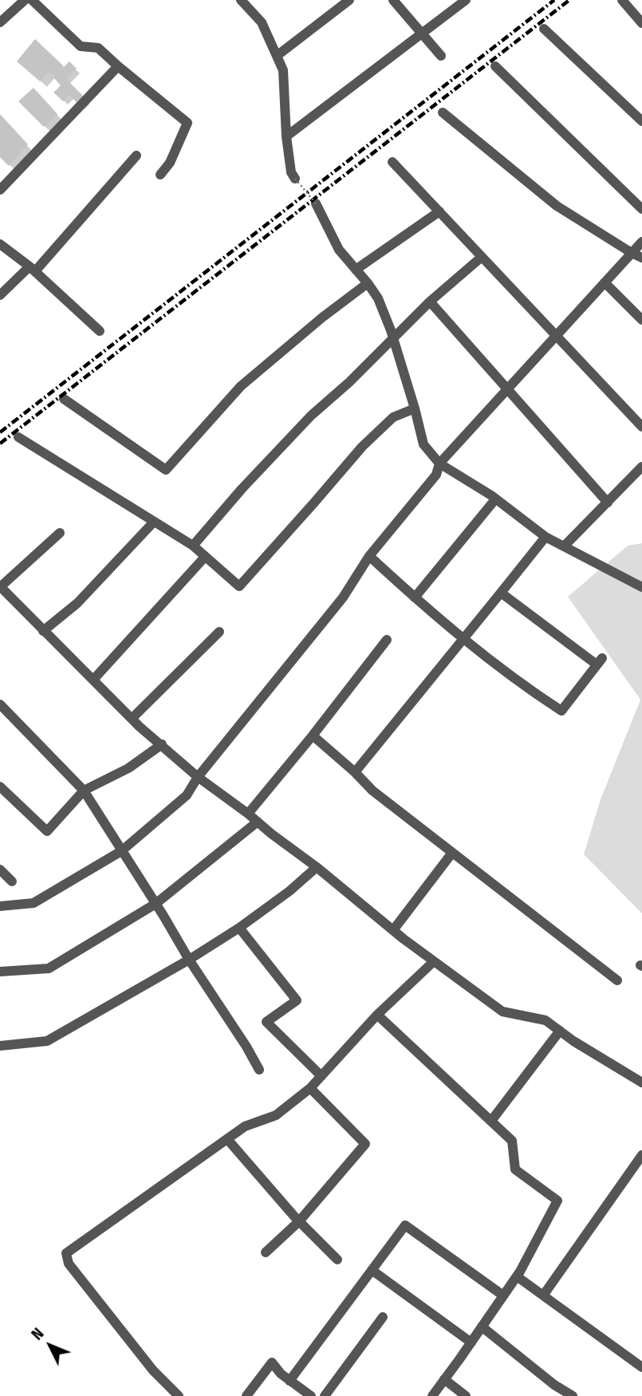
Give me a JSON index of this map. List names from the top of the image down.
{
  "north": "top left"
}
